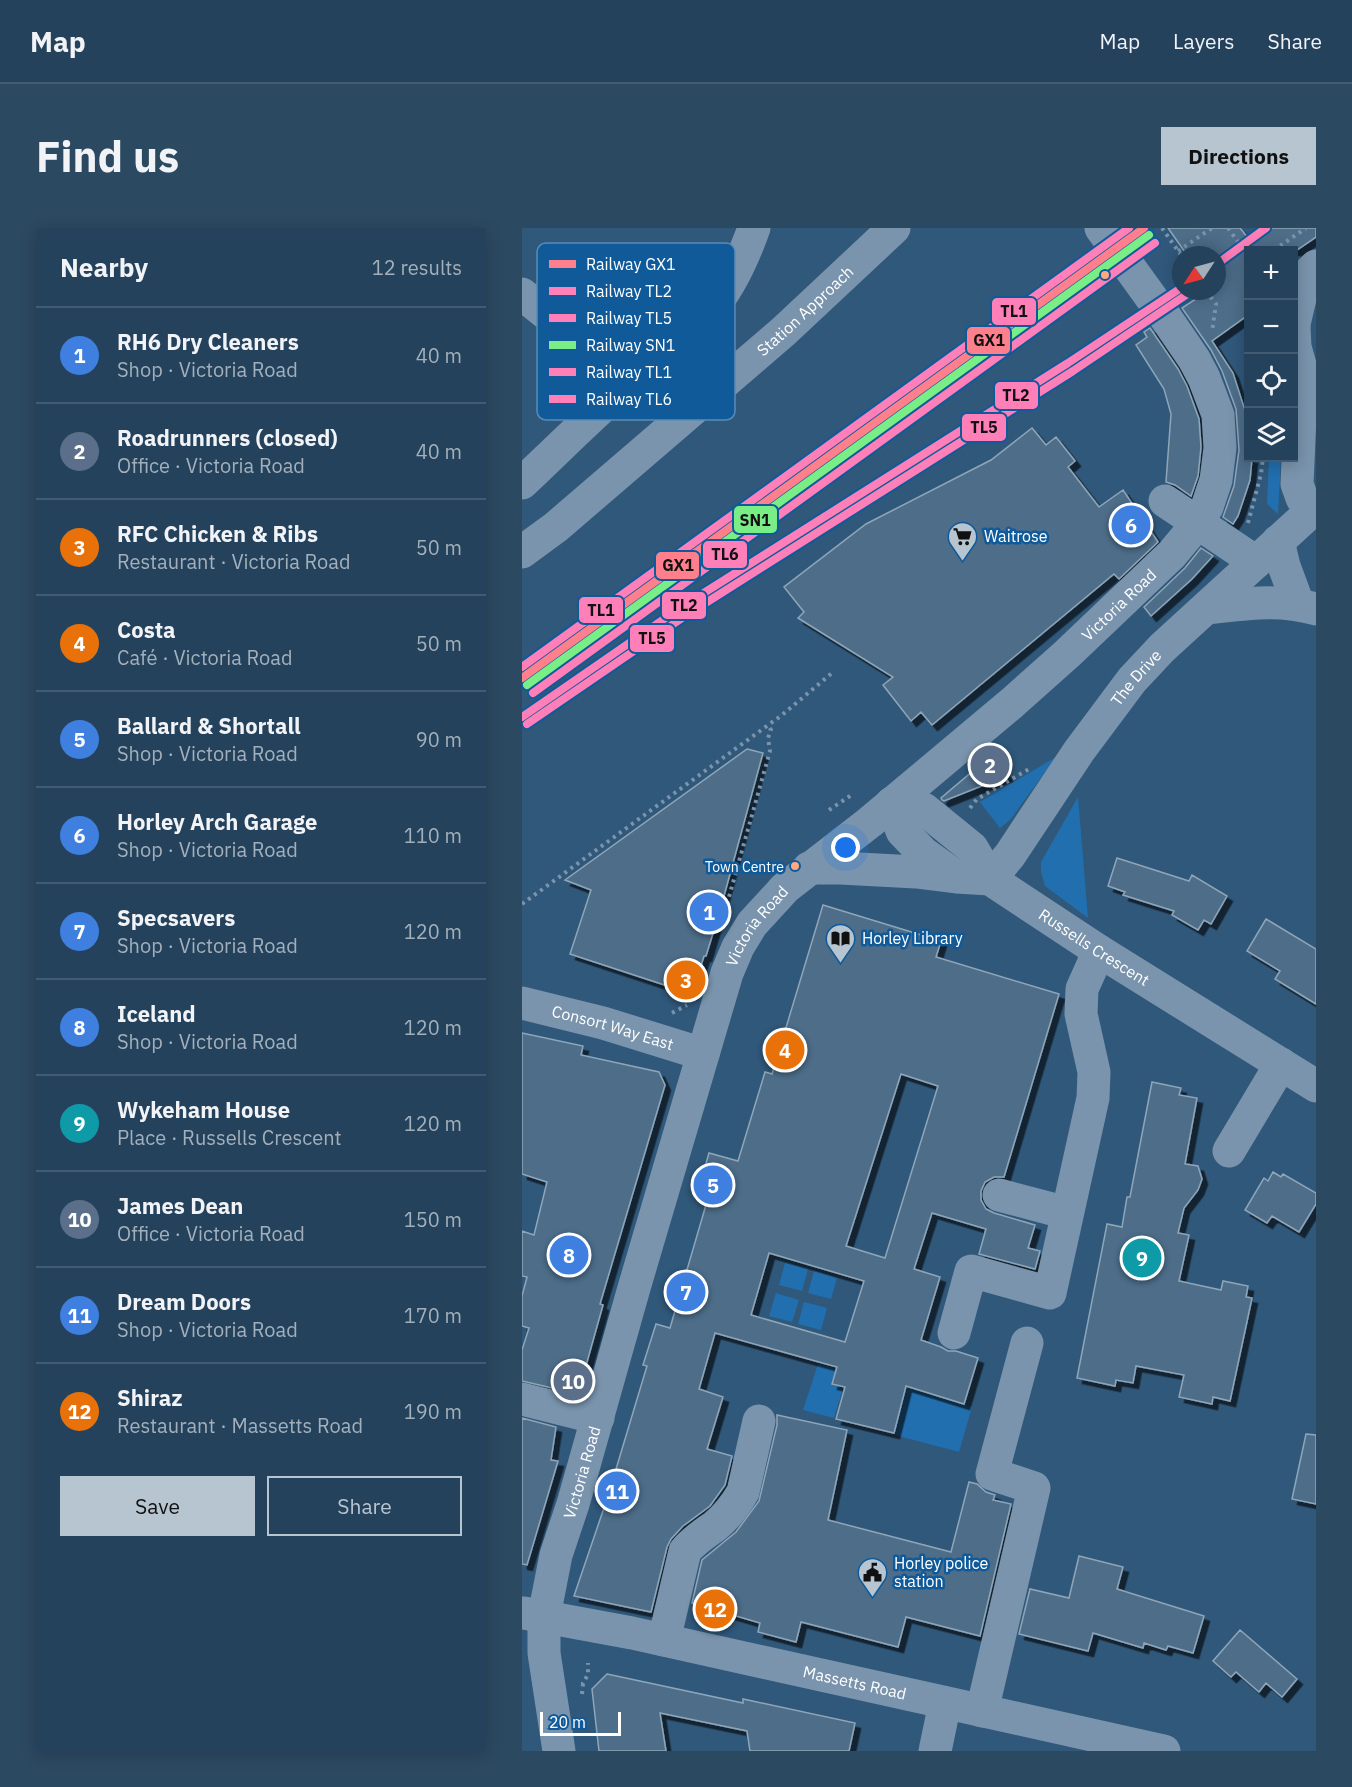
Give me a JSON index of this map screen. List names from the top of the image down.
{
  "streets": {
    "street": [
      "Station Approach",
      "Victoria Road",
      "The Drive",
      "Russells Crescent",
      "Consort Way East",
      "Massetts Road"
    ]
  },
  "crossings": [
    ["Victoria Road", "Consort Way East"],
    ["Victoria Road", "Massetts Road"],
    ["The Drive", "Russells Crescent"]
  ],
  "places": {
    "supermarket": ["Waitrose"],
    "other": ["Town Centre"],
    "library": ["Horley Library"],
    "public building": ["Horley police station"]
  },
  "lines": [
    "rail line GX1",
    "rail line TL2",
    "rail line TL1",
    "rail line SN1",
    "rail line TL6",
    "rail line TL5"
  ],
  "legend": [
    "Railway GX1",
    "Railway TL2",
    "Railway TL5",
    "Railway SN1",
    "Railway TL1",
    "Railway TL6"
  ],
  "scale_bar": "20 m",
  "north": "bottom left",
  "page": {
    "header": "Map",
    "nav": ["Map", "Layers", "Share"],
    "buttons": [
      "Directions",
      ["Save", "Share"]
    ],
    "title": "Find us",
    "heading": ["Nearby", "12 results"],
    "map_buttons": ["+", "−"],
    "list": [
      {
        "mark": "1",
        "name": "RH6 Dry Cleaners",
        "note": "Shop · Victoria Road",
        "value": "40 m"
      },
      {
        "mark": "2",
        "name": "Roadrunners (closed)",
        "note": "Office · Victoria Road",
        "value": "40 m"
      },
      {
        "mark": "3",
        "name": "RFC Chicken & Ribs",
        "note": "Restaurant · Victoria Road",
        "value": "50 m"
      },
      {
        "mark": "4",
        "name": "Costa",
        "note": "Café · Victoria Road",
        "value": "50 m"
      },
      {
        "mark": "5",
        "name": "Ballard & Shortall",
        "note": "Shop · Victoria Road",
        "value": "90 m"
      },
      {
        "mark": "6",
        "name": "Horley Arch Garage",
        "note": "Shop · Victoria Road",
        "value": "110 m"
      },
      {
        "mark": "7",
        "name": "Specsavers",
        "note": "Shop · Victoria Road",
        "value": "120 m"
      },
      {
        "mark": "8",
        "name": "Iceland",
        "note": "Shop · Victoria Road",
        "value": "120 m"
      },
      {
        "mark": "9",
        "name": "Wykeham House",
        "note": "Place · Russells Crescent",
        "value": "120 m"
      },
      {
        "mark": "10",
        "name": "James Dean",
        "note": "Office · Victoria Road",
        "value": "150 m"
      },
      {
        "mark": "11",
        "name": "Dream Doors",
        "note": "Shop · Victoria Road",
        "value": "170 m"
      },
      {
        "mark": "12",
        "name": "Shiraz",
        "note": "Restaurant · Massetts Road",
        "value": "190 m"
      }
    ],
    "pins": [
      "6",
      "2",
      "1",
      "3",
      "4",
      "5",
      "8",
      "9",
      "7",
      "10",
      "11",
      "12"
    ],
    "scale": "20 m"
  }
}
